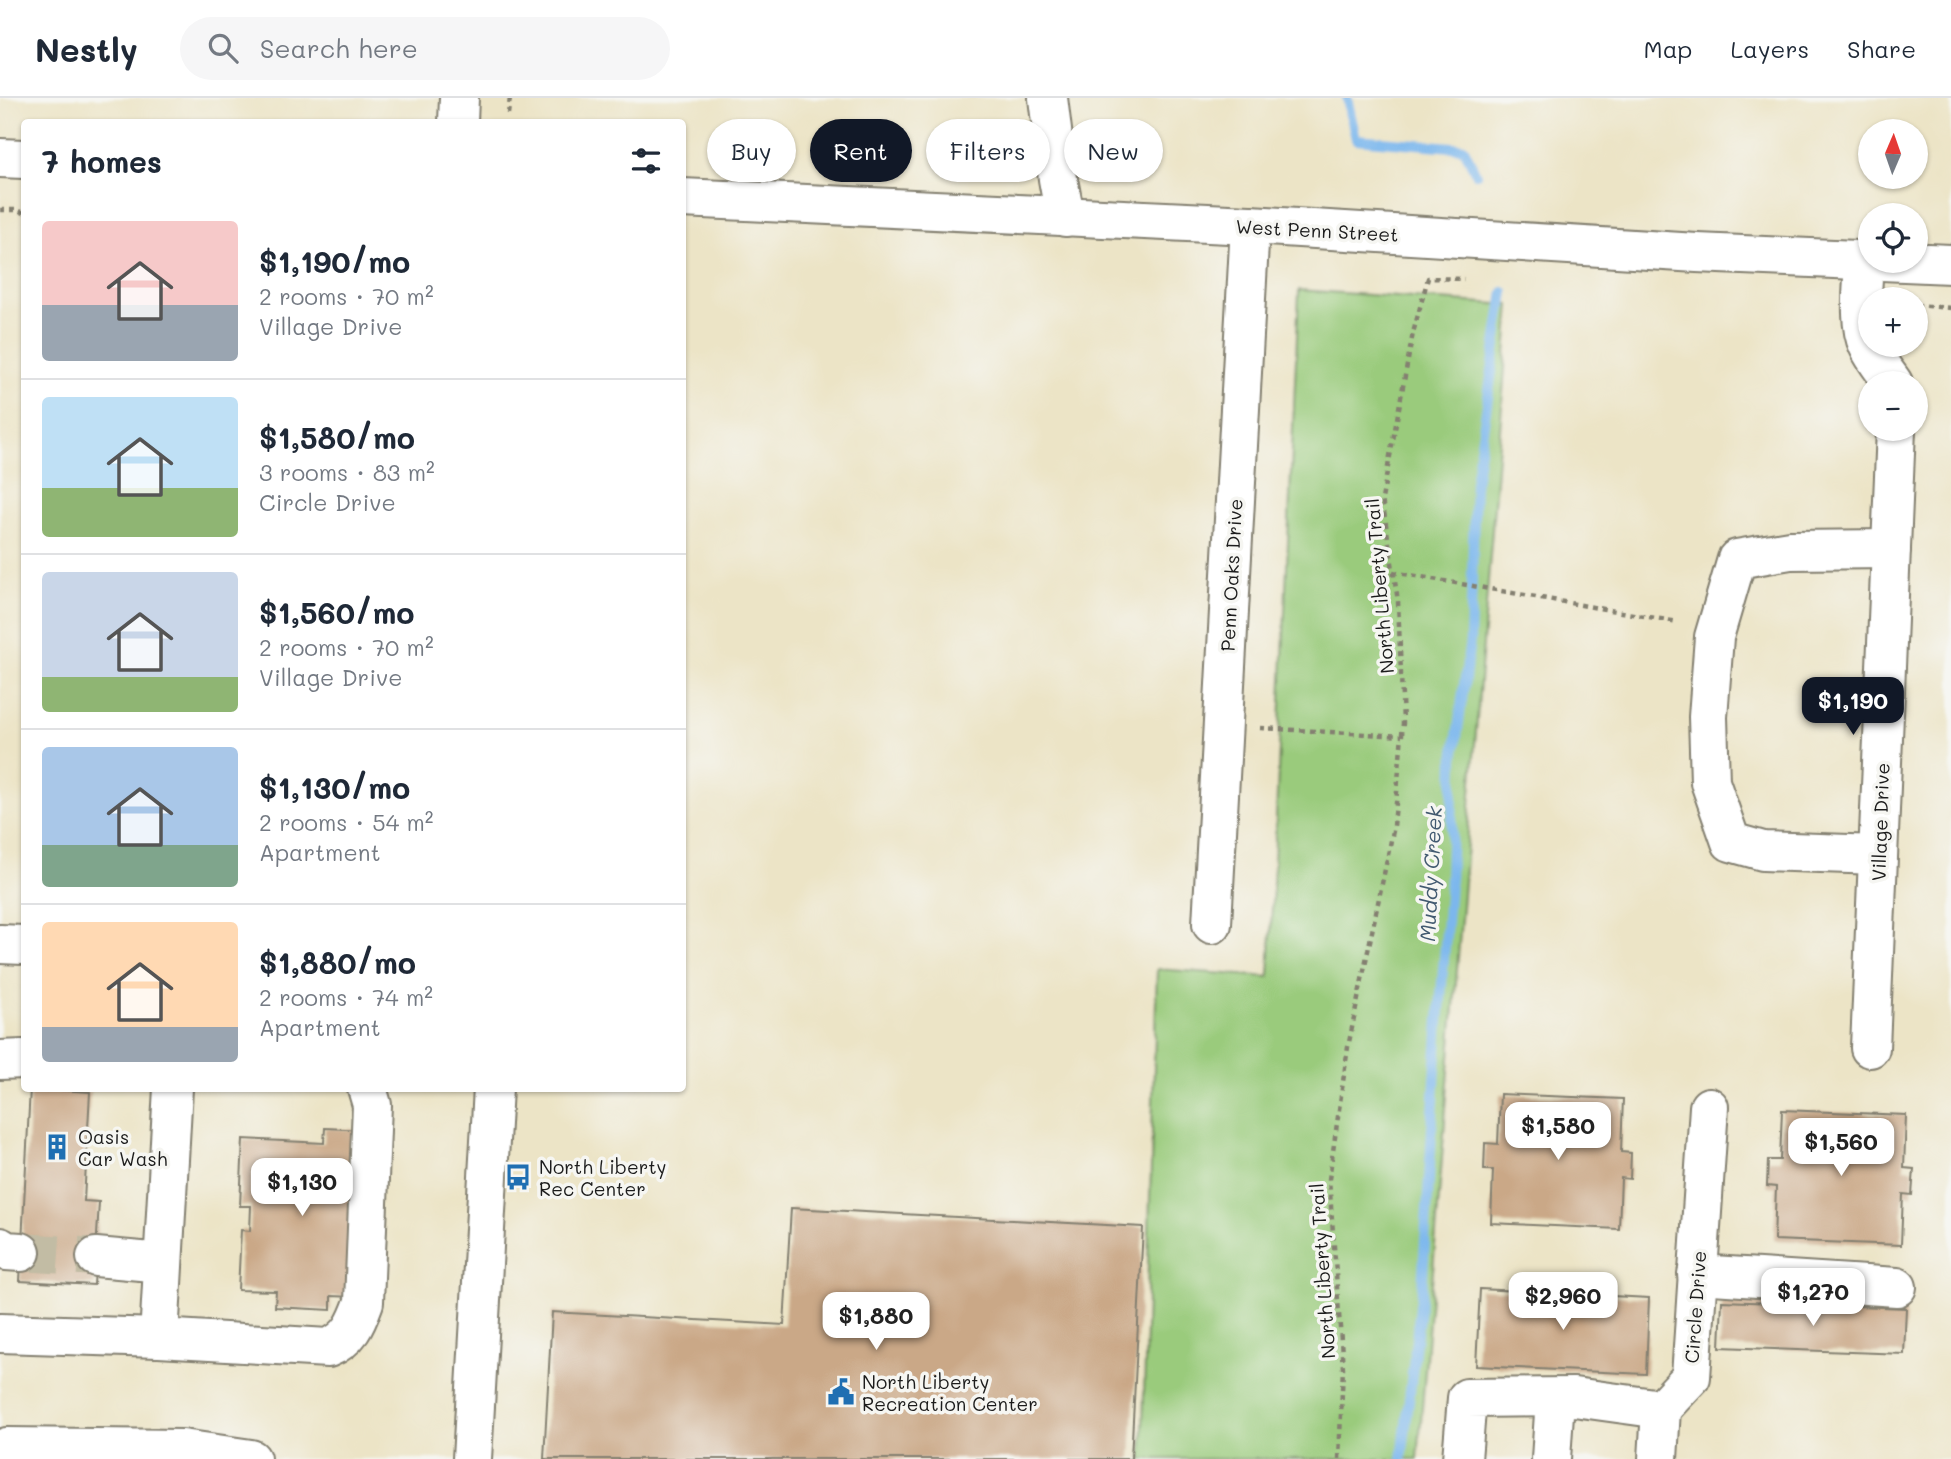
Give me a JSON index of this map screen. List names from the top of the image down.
{
  "streets": {
    "street": [
      "West Penn Street",
      "Penn Oaks Drive",
      "Village Drive",
      "Circle Drive"
    ],
    "path": ["North Liberty Trail"]
  },
  "crossings": [
    ["West Penn Street", "Penn Oaks Drive"]
  ],
  "water": ["Muddy Creek"],
  "places": {
    "building": ["Oasis Car Wash"],
    "bus stop": ["North Liberty Rec Center"],
    "public building": ["North Liberty Recreation Center"]
  },
  "north": "top",
  "page": {
    "header": "Nestly",
    "search": "Search here",
    "nav": ["Map", "Layers", "Share"],
    "map_buttons": ["+", "−"],
    "chip": [
      "Buy",
      "Rent",
      "Filters",
      "New"
    ],
    "heading": "7 homes",
    "list": [
      {
        "name": "$1,190/mo",
        "note": "2 rooms · 70 m² · Village Drive"
      },
      {
        "name": "$1,580/mo",
        "note": "3 rooms · 83 m² · Circle Drive"
      },
      {
        "name": "$1,560/mo",
        "note": "2 rooms · 70 m² · Village Drive"
      },
      {
        "name": "$1,130/mo",
        "note": "2 rooms · 54 m² · Apartment"
      },
      {
        "name": "$1,880/mo",
        "note": "2 rooms · 74 m² · Apartment"
      }
    ],
    "price": [
      "$1,190",
      "$1,580",
      "$1,560",
      "$1,130",
      "$1,270",
      "$2,960",
      "$1,880"
    ]
  }
}
